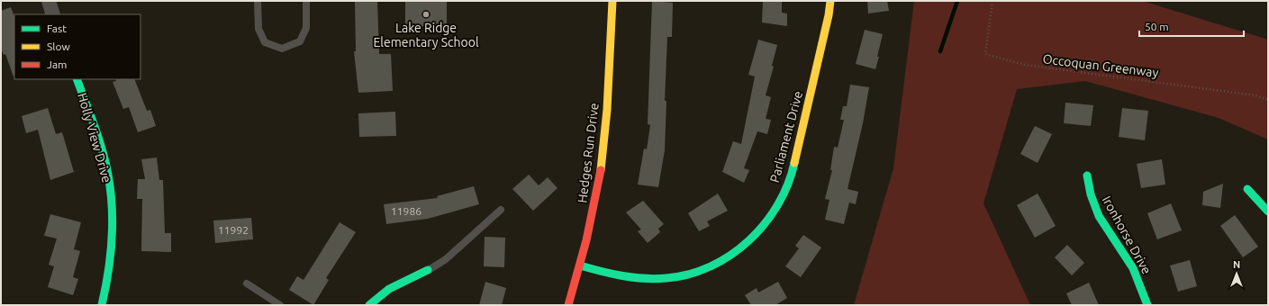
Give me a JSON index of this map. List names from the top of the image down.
{
  "streets": {
    "street": [
      "Parliament Drive",
      "Holly View Drive",
      "Hedges Run Drive",
      "Ironhorse Drive"
    ],
    "path": ["Occoquan Greenway"]
  },
  "crossings": [
    ["Parliament Drive", "Hedges Run Drive"]
  ],
  "places": ["Lake Ridge Elementary School"],
  "house_numbers": ["11986", "11992"],
  "legend": ["Fast", "Slow", "Jam"],
  "scale_bar": "50 m",
  "north": "top"
}
